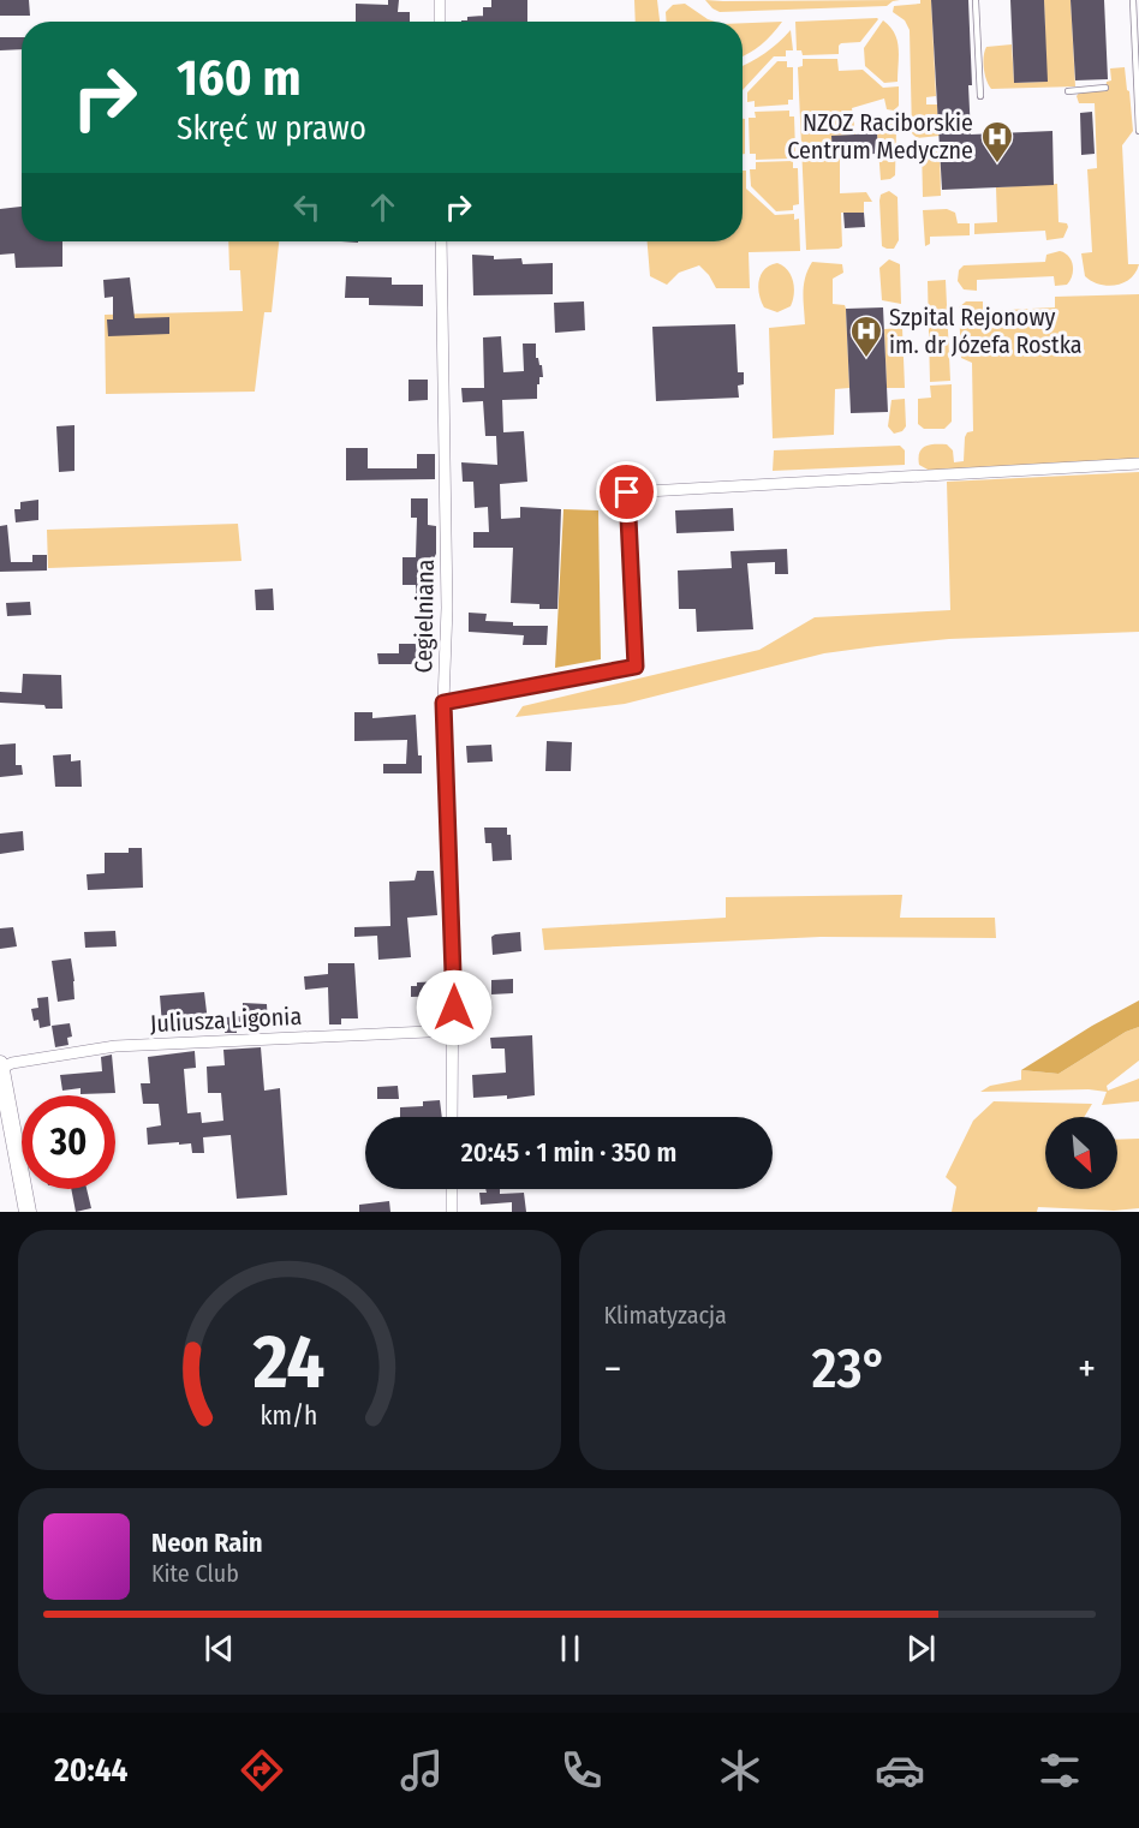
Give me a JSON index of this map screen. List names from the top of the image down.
{
  "streets": {
    "street": ["Cegielniana", "Juliusza Ligonia"]
  },
  "crossings": [
    ["Cegielniana", "Juliusza Ligonia"]
  ],
  "places": {
    "hospital": ["NZOZ Raciborskie Centrum Medyczne", "Szpital Rejonowy im. dr Józefa Rostka"]
  },
  "north": "bottom right",
  "page": {
    "turn": ["160 m", "Skręć w prawo"],
    "limit": "30",
    "trip": "20:45 · 1 min · 350 m",
    "tile": "Klimatyzacja",
    "heat": ["−", "23°", "+"],
    "song": ["Neon Rain", "Kite Club"],
    "tabs": "20:44",
    "gauge": ["24", "km/h"]
  }
}
